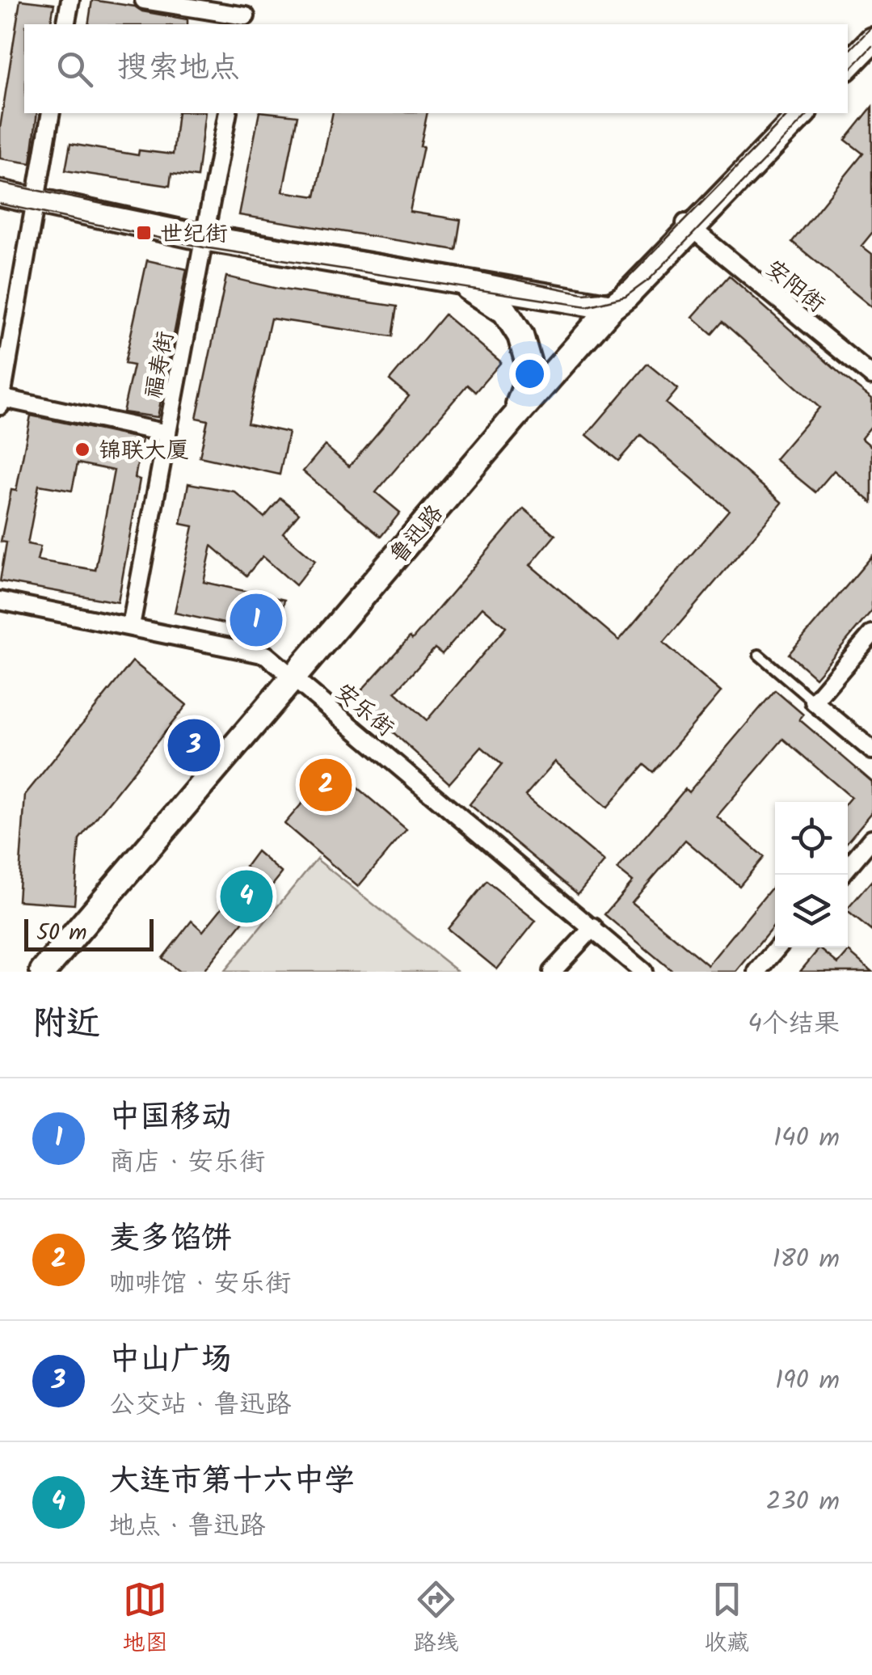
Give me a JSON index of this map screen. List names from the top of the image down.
{
  "streets": {
    "main road": ["鲁迅路"],
    "street": ["安阳街", "福寿街", "安乐街"]
  },
  "crossings": [
    ["安阳街", "鲁迅路"],
    ["福寿街", "安乐街"],
    ["鲁迅路", "安乐街"]
  ],
  "places": {
    "transit": ["世纪街"],
    "other": ["锦联大厦"]
  },
  "scale_bar": "50 m",
  "page": {
    "search": "搜索地点",
    "pins": [
      "1",
      "3",
      "2",
      "4"
    ],
    "scale": "50 m",
    "heading": ["附近", "4个结果"],
    "list": [
      {
        "mark": "1",
        "name": "中国移动",
        "note": "商店 · 安乐街",
        "value": "140 m"
      },
      {
        "mark": "2",
        "name": "麦多馅饼",
        "note": "咖啡馆 · 安乐街",
        "value": "180 m"
      },
      {
        "mark": "3",
        "name": "中山广场",
        "note": "公交站 · 鲁迅路",
        "value": "190 m"
      },
      {
        "mark": "4",
        "name": "大连市第十六中学",
        "note": "地点 · 鲁迅路",
        "value": "230 m"
      }
    ],
    "nav": ["地图", "路线", "收藏"]
  }
}
